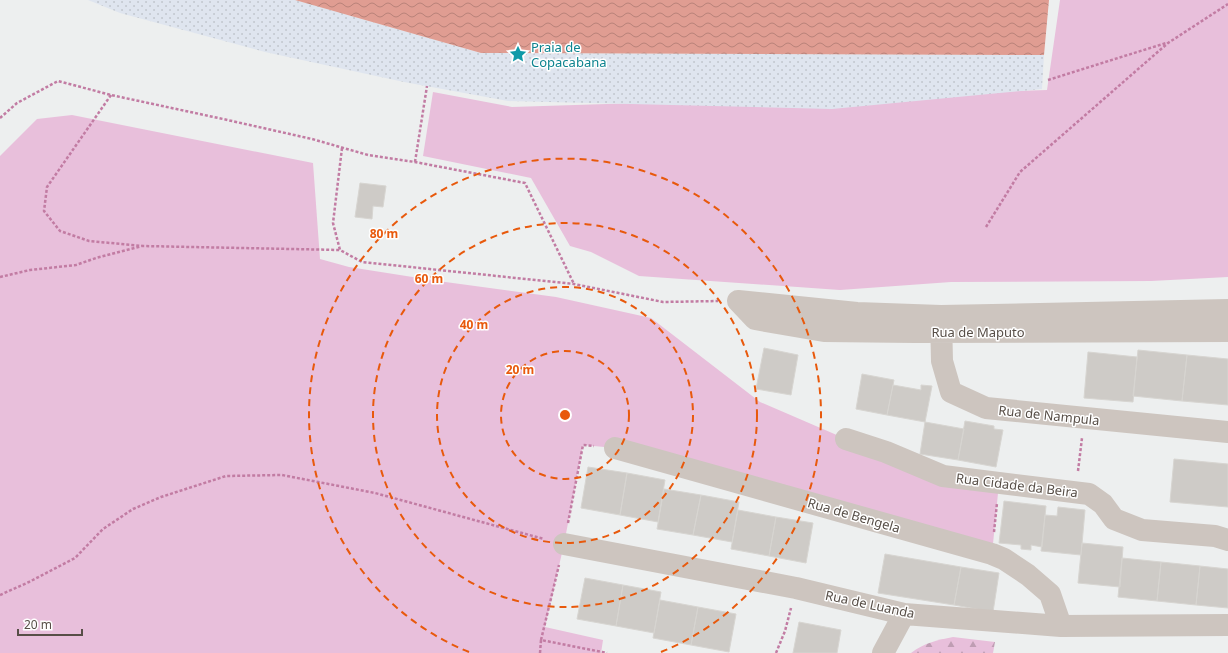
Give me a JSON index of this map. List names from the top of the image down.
{
  "streets": {
    "street": [
      "Rua de Maputo",
      "Rua de Nampula",
      "Rua Cidade da Beira",
      "Rua de Bengela",
      "Rua de Luanda"
    ]
  },
  "crossings": [
    ["Rua de Maputo", "Rua de Nampula"],
    ["Rua de Bengela", "Rua de Luanda"]
  ],
  "places": {
    "place": ["Praia de Copacabana"]
  },
  "scale_bar": "20 m",
  "rings": [
    "80 m",
    "60 m",
    "40 m",
    "20 m"
  ]
}
